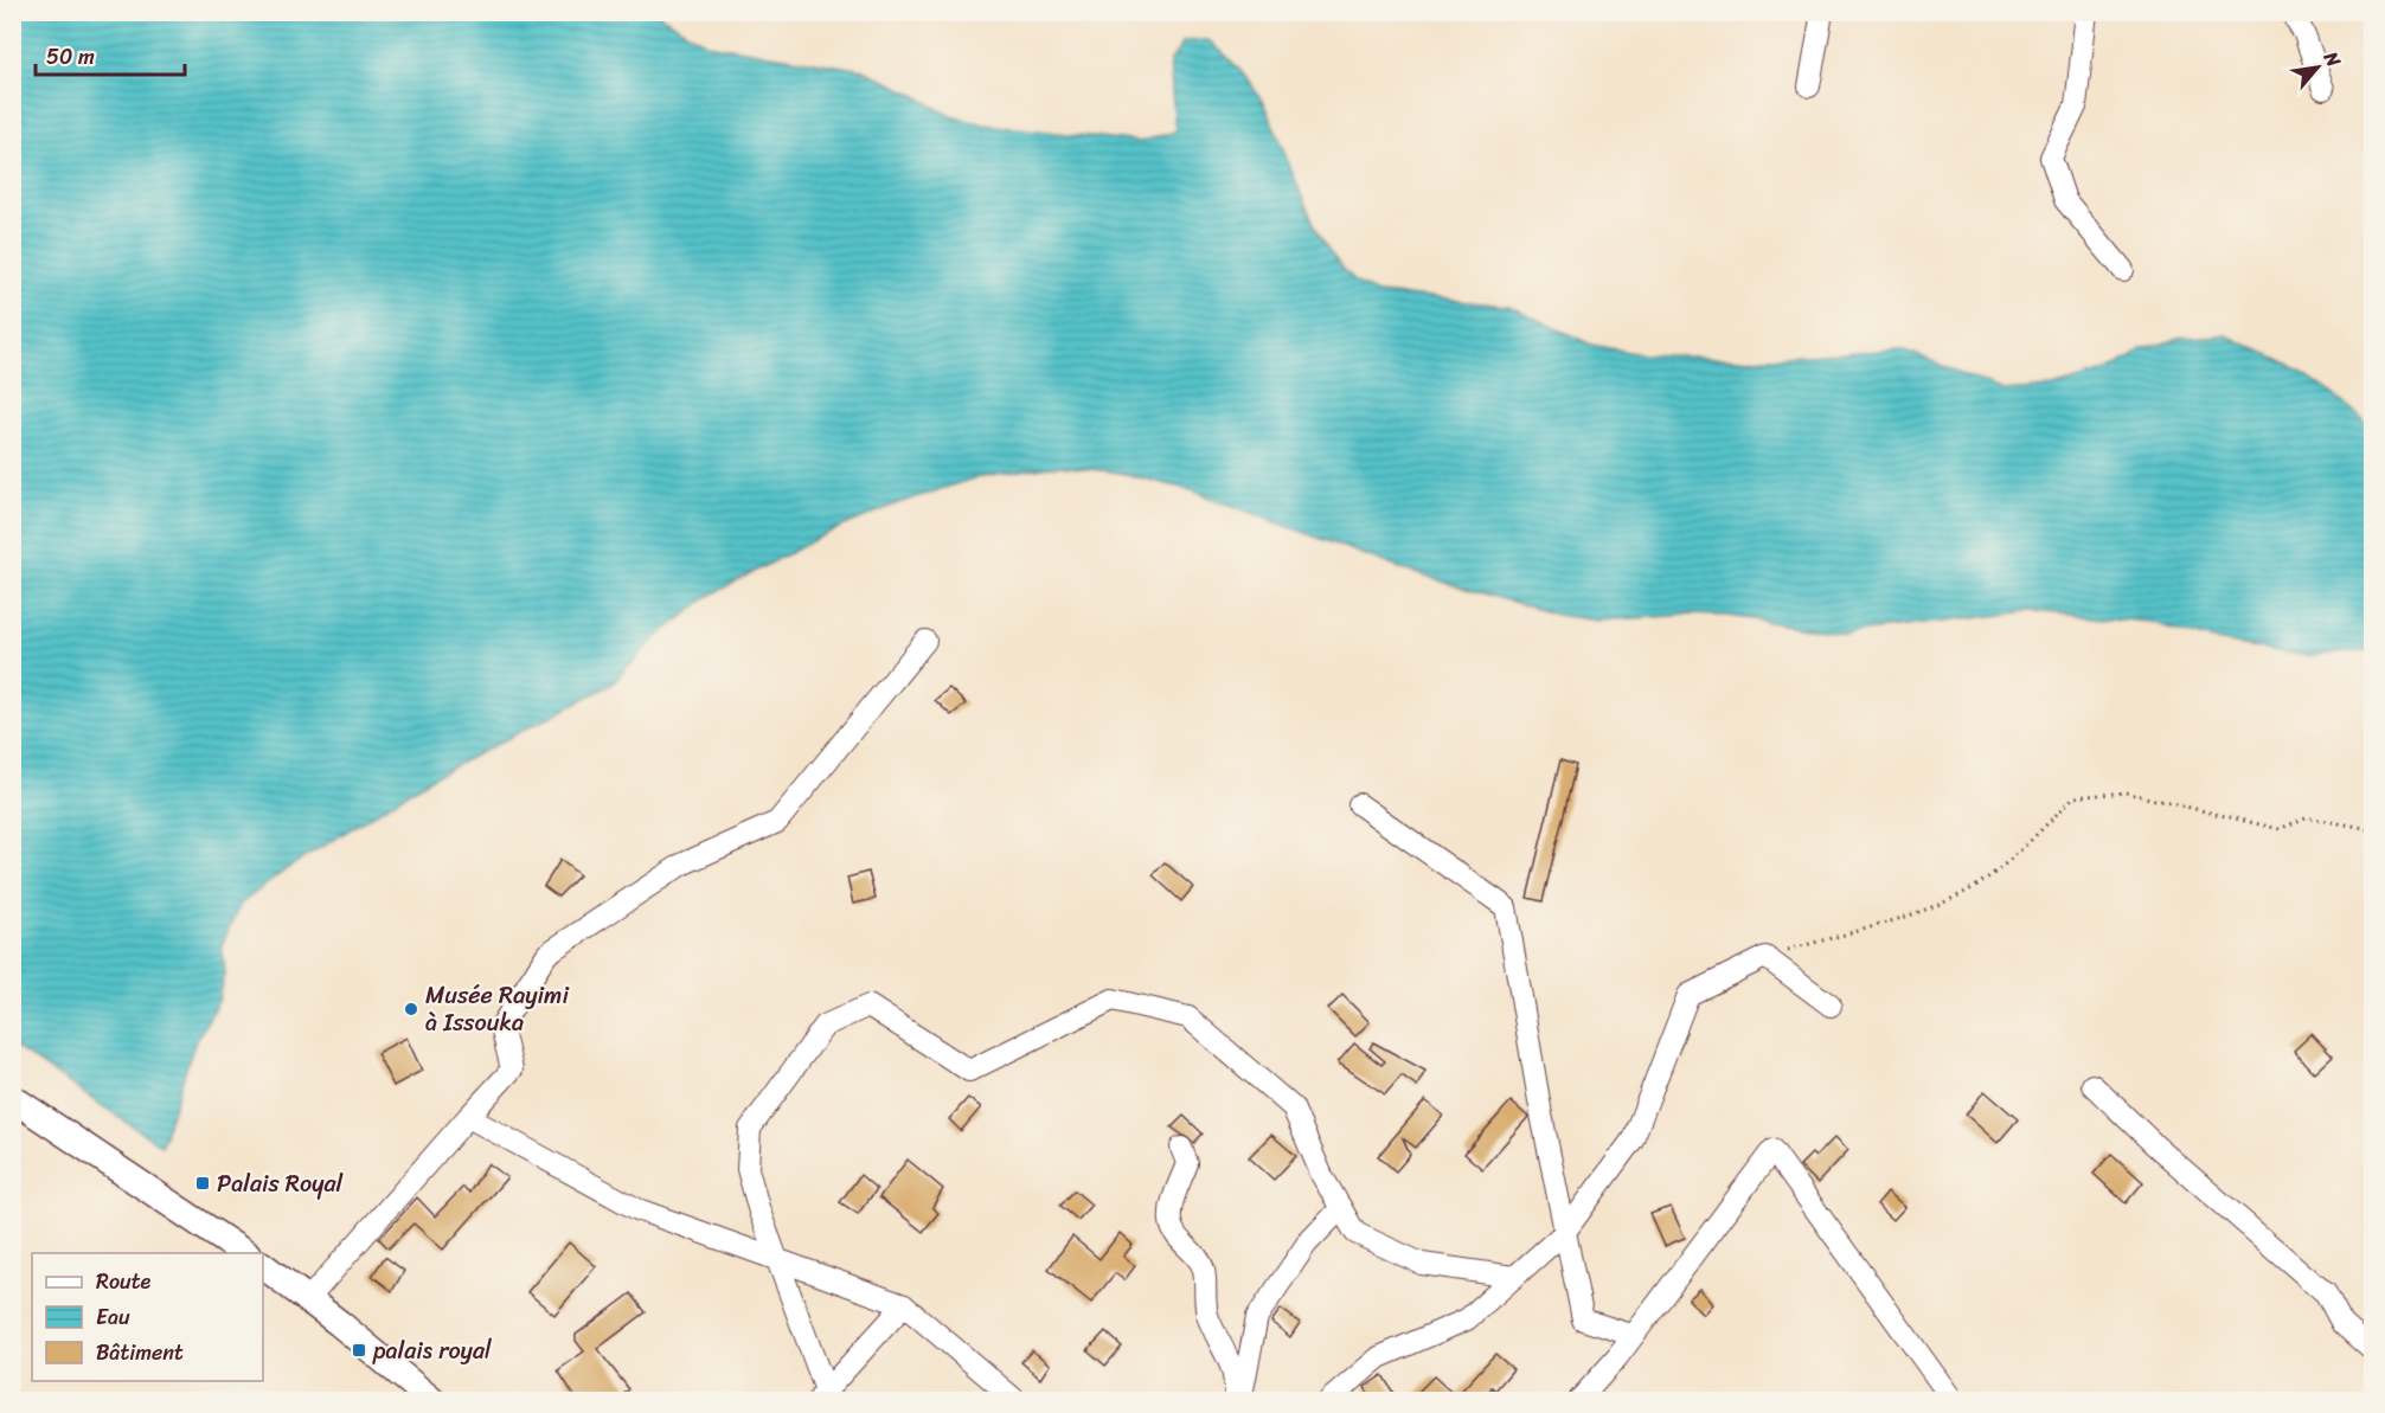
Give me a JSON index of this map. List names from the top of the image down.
{
  "places": {
    "other": ["Musée Rayimi à Issouka"],
    "transit": ["Palais Royal", "palais royal"]
  },
  "legend": ["Route", "Eau", "Bâtiment"],
  "scale_bar": "50 m",
  "north": "top right"
}
